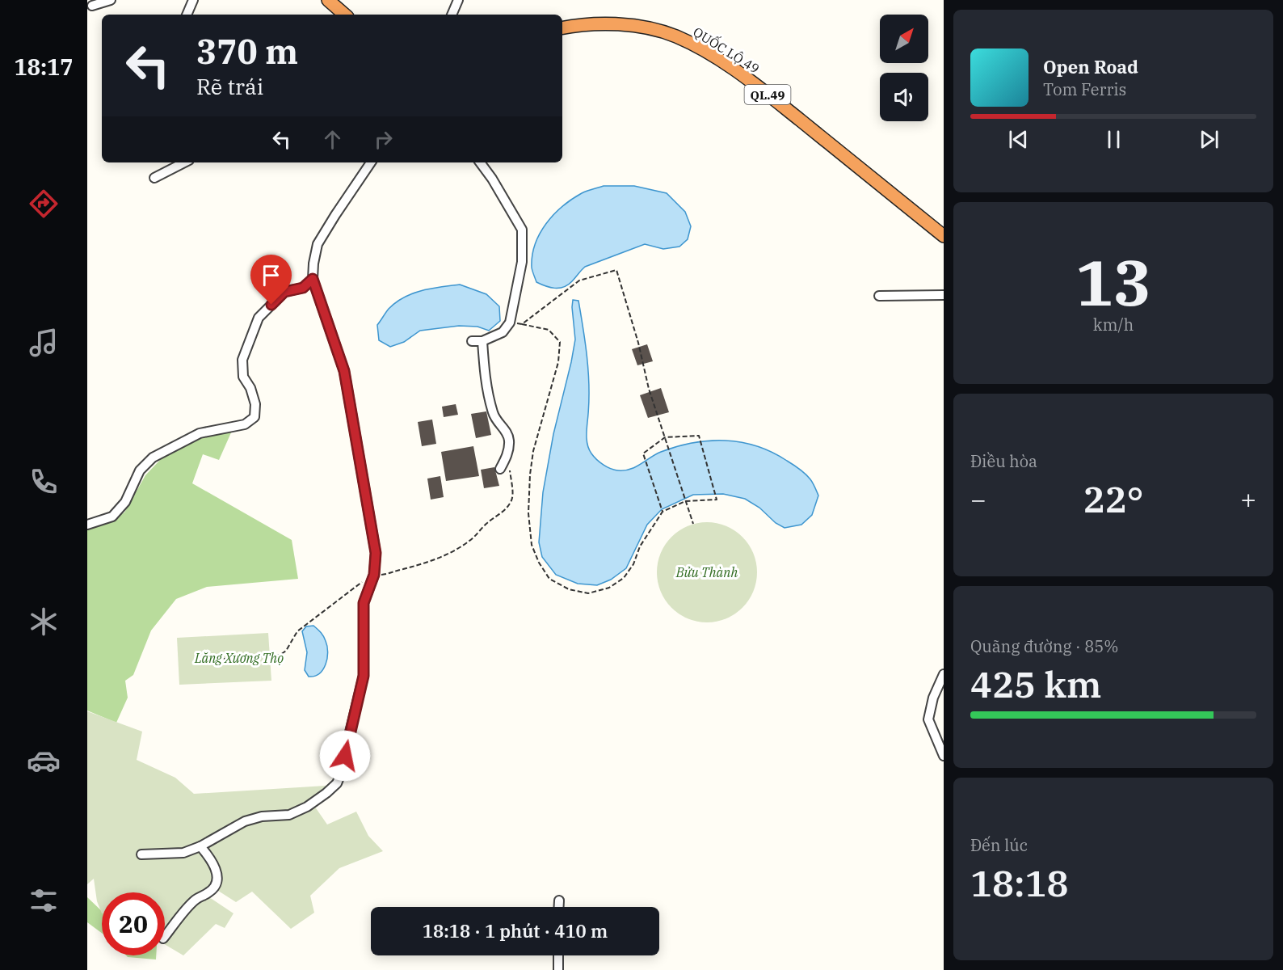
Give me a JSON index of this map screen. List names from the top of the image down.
{
  "streets": {
    "highway": ["QUỐC LỘ 49", "QL.49"]
  },
  "parks": ["Bửu Thành", "Lăng Xương Thọ"],
  "north": "top right",
  "page": {
    "tabs": "18:17",
    "turn": ["370 m", "Rẽ trái"],
    "song": ["Open Road", "Tom Ferris"],
    "tile": [
      ["13", "km/h"],
      "Điều hòa",
      ["Quãng đường · 85%", "425 km"],
      ["Đến lúc", "18:18"]
    ],
    "heat": ["−", "22°", "+"],
    "limit": "20",
    "trip": "18:18 · 1 phút · 410 m"
  }
}
